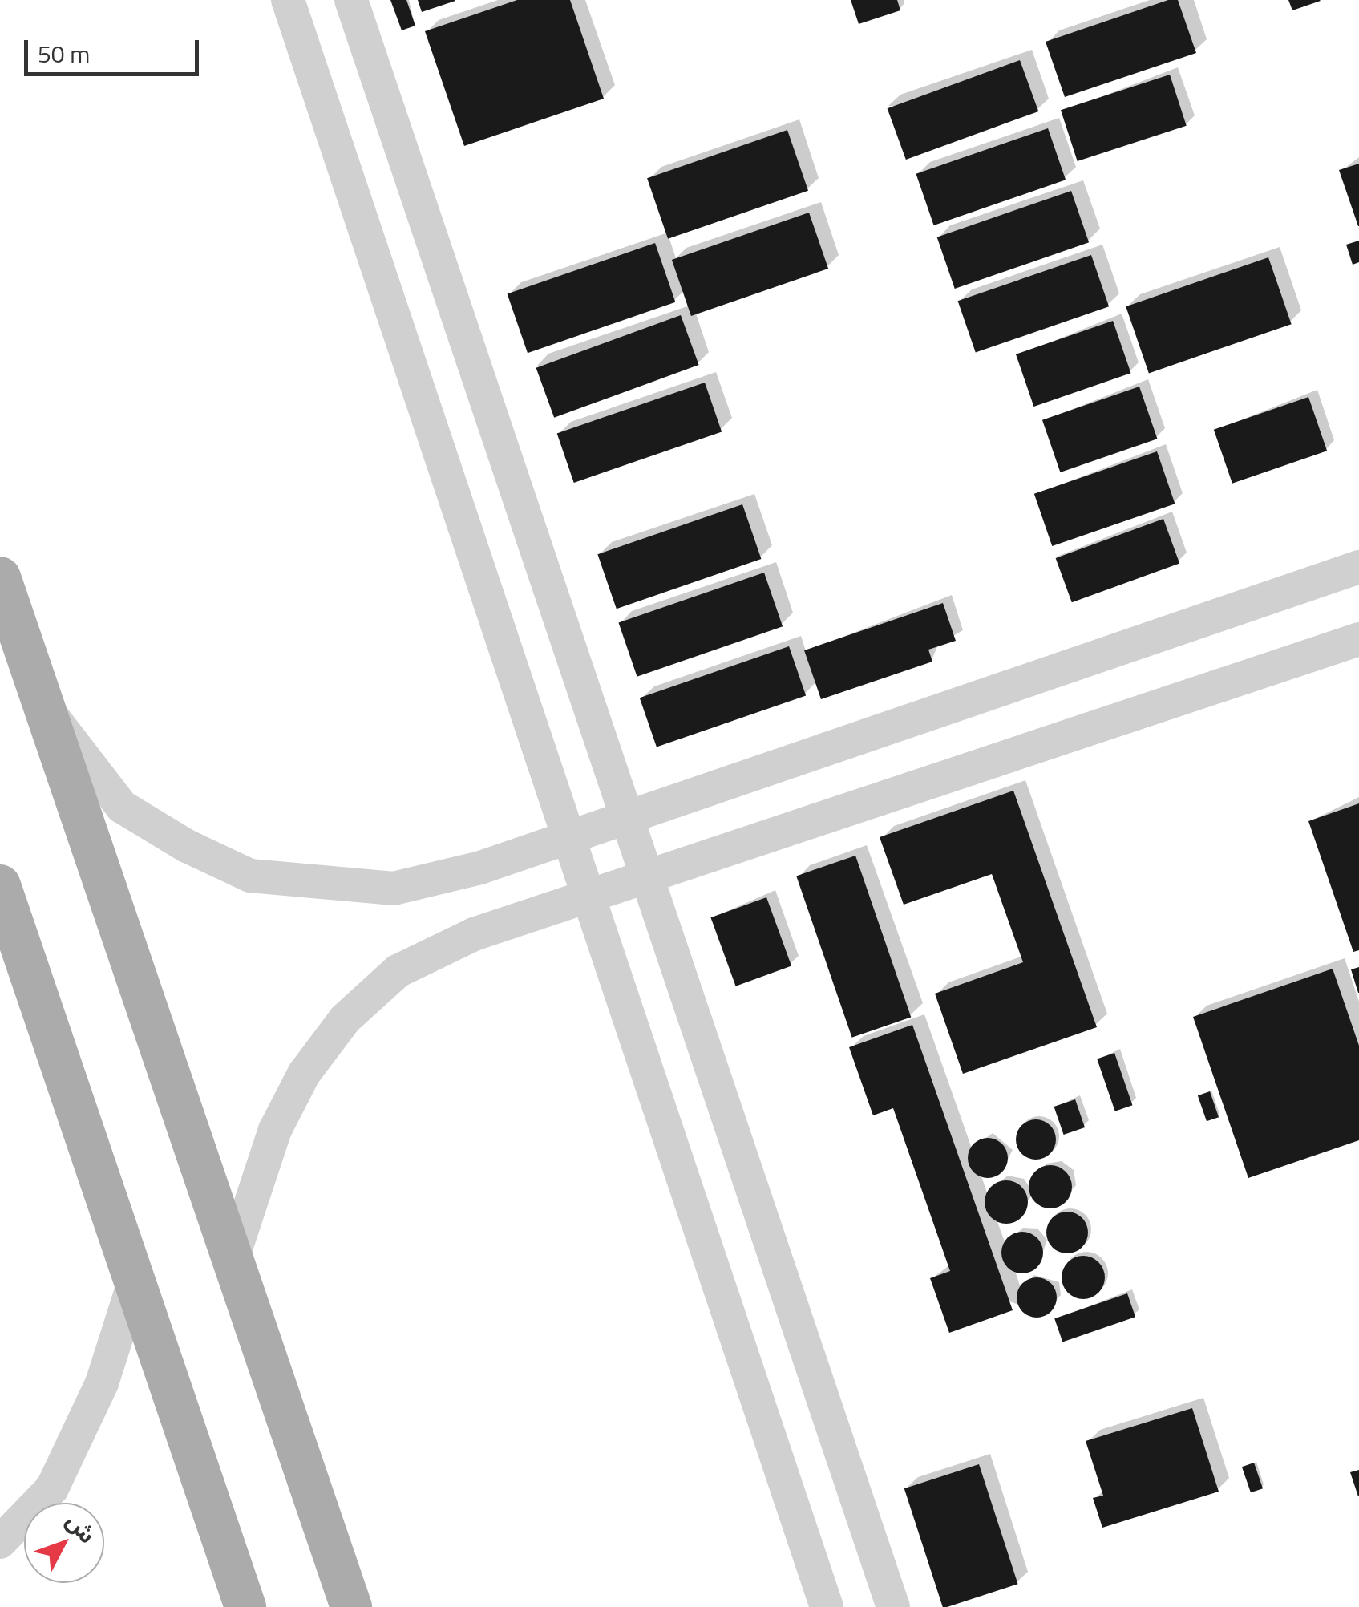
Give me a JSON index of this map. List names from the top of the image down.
{
  "scale_bar": "50 m",
  "north": "top right"
}
